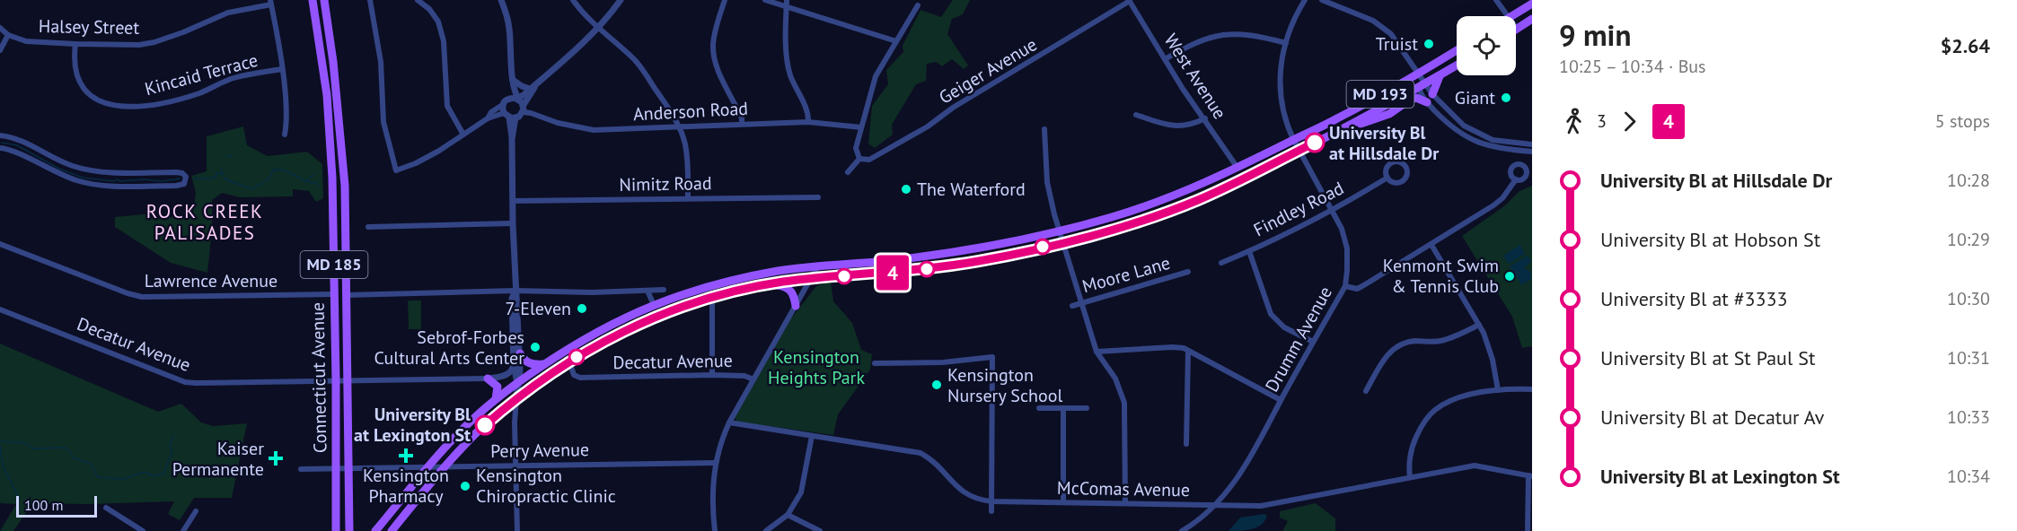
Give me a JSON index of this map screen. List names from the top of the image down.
{
  "streets": {
    "main road": ["MD 193", "MD 185", "Connecticut Avenue"],
    "street": [
      "Halsey Street",
      "Geiger Avenue",
      "Kincaid Terrace",
      "West Avenue",
      "Anderson Road",
      "Nimitz Road",
      "Findley Road",
      "Moore Lane",
      "Lawrence Avenue",
      "Drumm Avenue",
      "Decatur Avenue",
      "Perry Avenue",
      "McComas Avenue"
    ]
  },
  "crossings": [
    ["Halsey Street", "Kincaid Terrace"],
    ["Geiger Avenue", "West Avenue"],
    ["West Avenue", "MD 193"],
    ["MD 193", "Drumm Avenue"],
    ["MD 193", "Decatur Avenue"],
    ["MD 193", "Perry Avenue"],
    ["Findley Road", "Drumm Avenue"],
    ["Lawrence Avenue", "Connecticut Avenue"],
    ["Drumm Avenue", "McComas Avenue"],
    ["Decatur Avenue", "Connecticut Avenue"],
    ["Connecticut Avenue", "Perry Avenue"]
  ],
  "districts": ["ROCK CREEK PALISADES"],
  "parks": ["Kensington Heights Park"],
  "places": {
    "other": [
      "Truist",
      "Giant",
      "University Bl at Hillsdale Dr",
      "The Waterford",
      "Kenmont Swim & Tennis Club",
      "7-Eleven",
      "Sebrof-Forbes Cultural Arts Center",
      "Kensington Nursery School",
      "University Bl at Lexington St",
      "Kensington Chiropractic Clinic"
    ],
    "health": ["Kensington Pharmacy", "Kaiser Permanente"]
  },
  "lines": ["bus line 4"],
  "scale_bar": "100 m",
  "page": {
    "on_map": "4",
    "heading": ["9 min", "10:25 – 10:34 · Bus", "$2.64"],
    "legs": ["3", "4", "5 stops"],
    "list": [
      {
        "name": "University Bl at Hillsdale Dr",
        "value": "10:28"
      },
      {
        "name": "University Bl at Hobson St",
        "value": "10:29"
      },
      {
        "name": "University Bl at #3333",
        "value": "10:30"
      },
      {
        "name": "University Bl at St Paul St",
        "value": "10:31"
      },
      {
        "name": "University Bl at Decatur Av",
        "value": "10:33"
      },
      {
        "name": "University Bl at Lexington St",
        "value": "10:34"
      }
    ],
    "scale": "100 m"
  }
}
